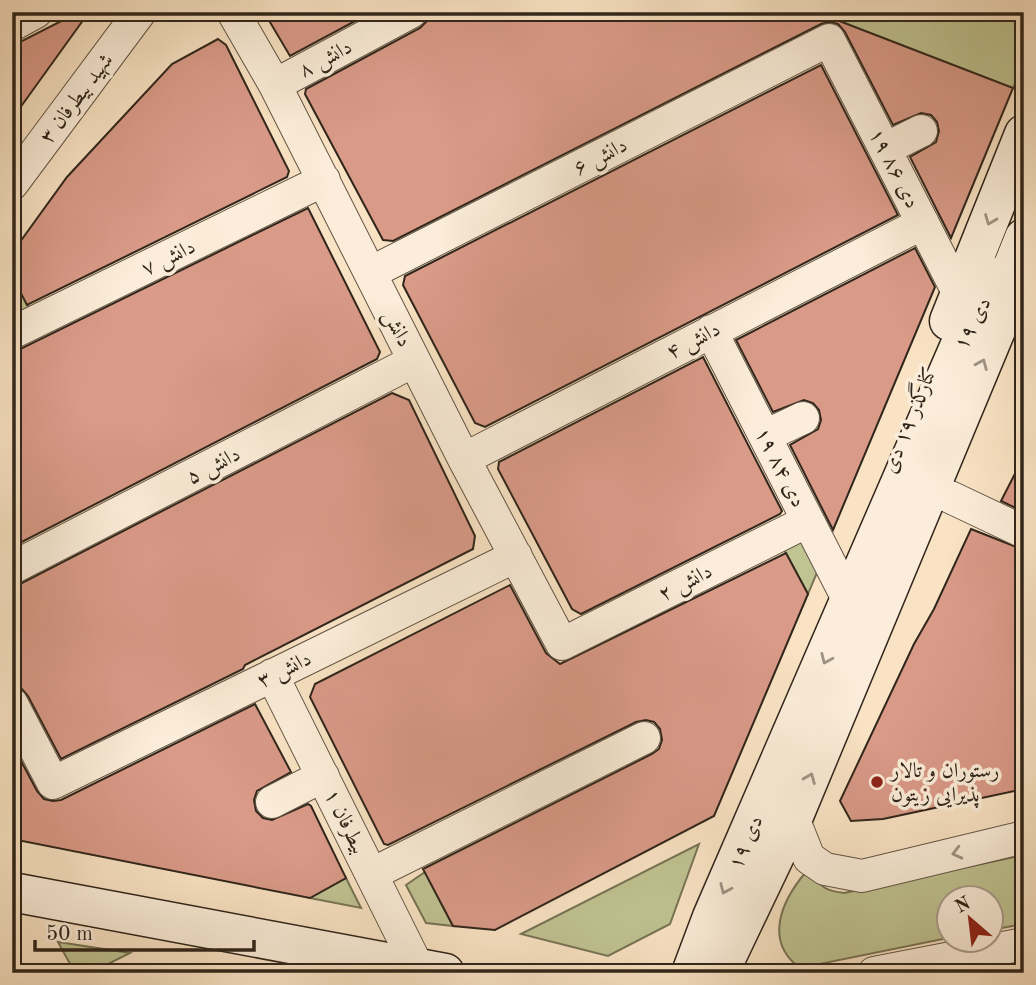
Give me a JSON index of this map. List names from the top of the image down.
{
  "streets": {
    "main road": ["۱۹ دی", "کنارگذر ۱۹ دی"],
    "street": [
      "دانش ۸",
      "شهید بیطرفان ۳",
      "۶ دانش",
      "۱۹ دی ۸۶",
      "دانش ۷",
      "دانش",
      "دانش ۴",
      "دانش ۵",
      "۱۹ دی ۸۴",
      "۲ دانش",
      "دانش ۳",
      "بیطرفان ۱"
    ]
  },
  "crossings": [
    ["دانش ۸", "دانش"],
    ["۶ دانش", "۱۹ دی ۸۶"],
    ["۶ دانش", "دانش"],
    ["۱۹ دی ۸۶", "دانش ۴"],
    ["۱۹ دی ۸۶", "کنارگذر ۱۹ دی"],
    ["دانش ۷", "دانش"],
    ["۱۹ دی", "کنارگذر ۱۹ دی"],
    ["۱۹ دی", "۱۹ دی ۸۴"],
    ["دانش", "دانش ۴"],
    ["دانش", "دانش ۵"],
    ["دانش", "۲ دانش"],
    ["دانش", "دانش ۳"],
    ["دانش ۴", "۱۹ دی ۸۴"],
    ["۱۹ دی ۸۴", "۲ دانش"],
    ["دانش ۳", "بیطرفان ۱"]
  ],
  "one_way": ["کنارگذر ۱۹ دی"],
  "places": ["رستوران و تالار پذیرایی زیتون"],
  "scale_bar": "50 m",
  "north": "top left"
}
